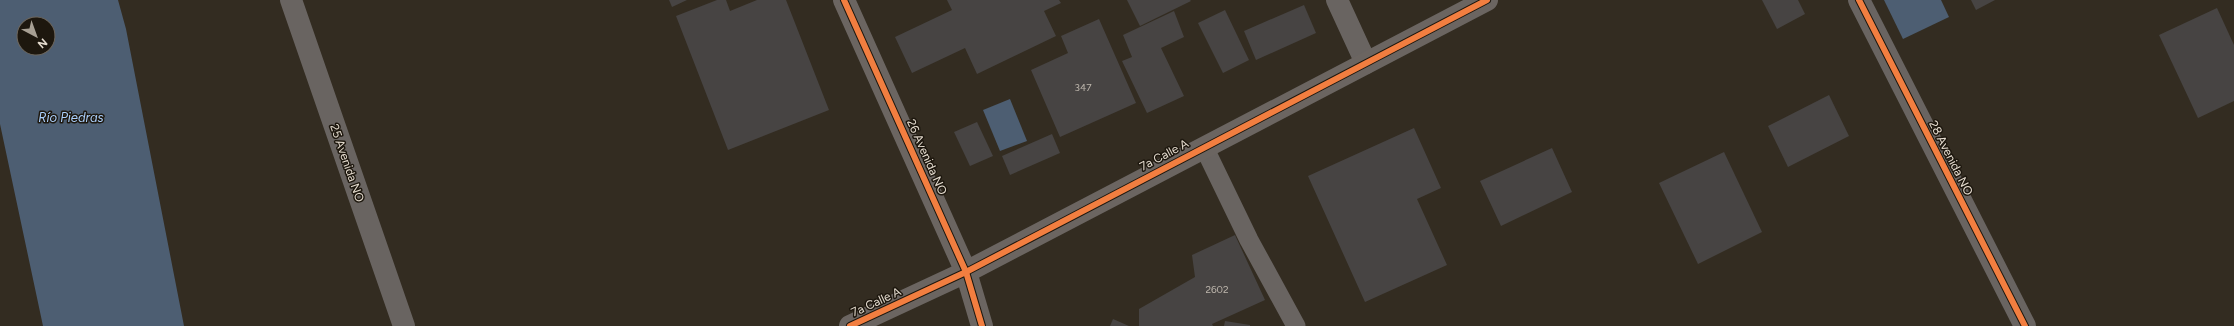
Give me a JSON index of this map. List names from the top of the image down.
{
  "streets": {
    "street": [
      "7a Calle A",
      "26 Avenida NO",
      "28 Avenida NO",
      "25 Avenida NO"
    ]
  },
  "crossings": [
    ["7a Calle A", "26 Avenida NO"]
  ],
  "water": ["Río Piedras"],
  "house_numbers": ["347", "2602"],
  "north": "bottom right"
}
